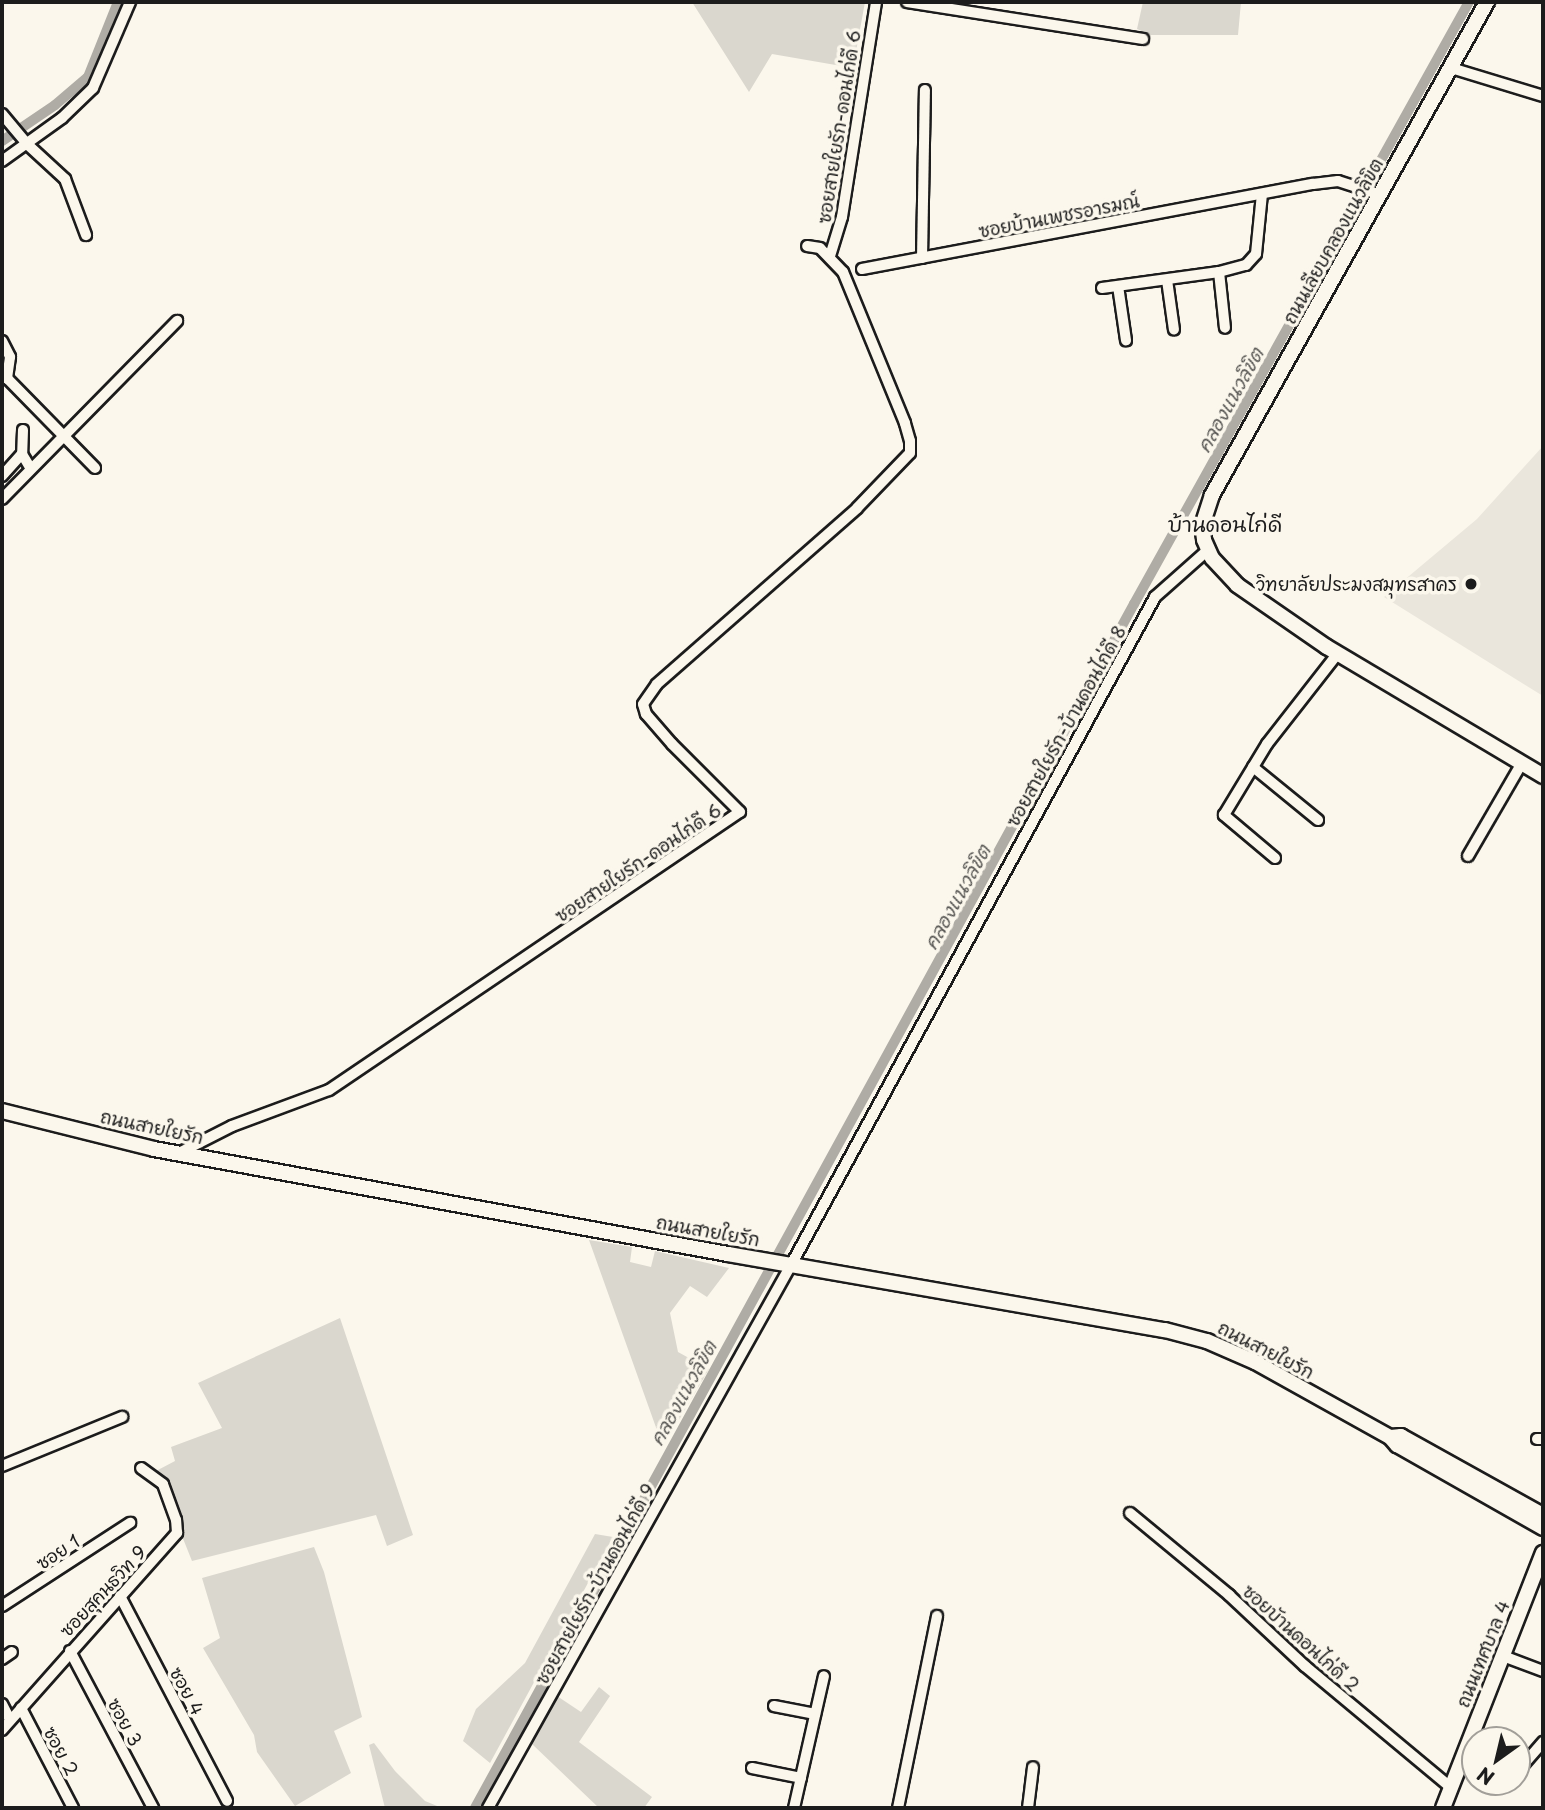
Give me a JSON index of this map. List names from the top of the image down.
{
  "streets": {
    "street": [
      "ซอยสายใยรัก-ดอนไก่ดี 6",
      "ซอยบ้านเพชรอารมณ์",
      "ถนนเลียบคลองแนวลิขิต",
      "ซอยสายใยรัก-บ้านดอนไก่ดี 8",
      "ถนนสายใยรัก",
      "ซอย 1",
      "ซอยสายใยรัก-บ้านดอนไก่ดี 9",
      "ซอยสุคนธวิท 9",
      "ซอยบัานดอนไก่ดี 2",
      "ถนนเทศบาล 4",
      "ซอย 4",
      "ซอย 3",
      "ซอย 2"
    ]
  },
  "crossings": [
    ["ซอยสายใยรัก-ดอนไก่ดี 6", "ถนนสายใยรัก"],
    ["ซอยบ้านเพชรอารมณ์", "ถนนเลียบคลองแนวลิขิต"],
    ["ถนนเลียบคลองแนวลิขิต", "ซอยสายใยรัก-บ้านดอนไก่ดี 8"],
    ["ซอยสายใยรัก-บ้านดอนไก่ดี 8", "ถนนสายใยรัก"],
    ["ซอยสายใยรัก-บ้านดอนไก่ดี 8", "ซอยสายใยรัก-บ้านดอนไก่ดี 9"],
    ["ถนนสายใยรัก", "ซอยสายใยรัก-บ้านดอนไก่ดี 9"],
    ["ซอยสุคนธวิท 9", "ซอย 4"],
    ["ซอยสุคนธวิท 9", "ซอย 3"],
    ["ซอยสุคนธวิท 9", "ซอย 2"],
    ["ซอยบัานดอนไก่ดี 2", "ถนนเทศบาล 4"]
  ],
  "districts": ["บ้านดอนไก่ดี"],
  "water": ["คลองแนวลิขิต"],
  "places": ["วิทยาลัยประมงสมุทรสาคร"],
  "north": "bottom left"
}
